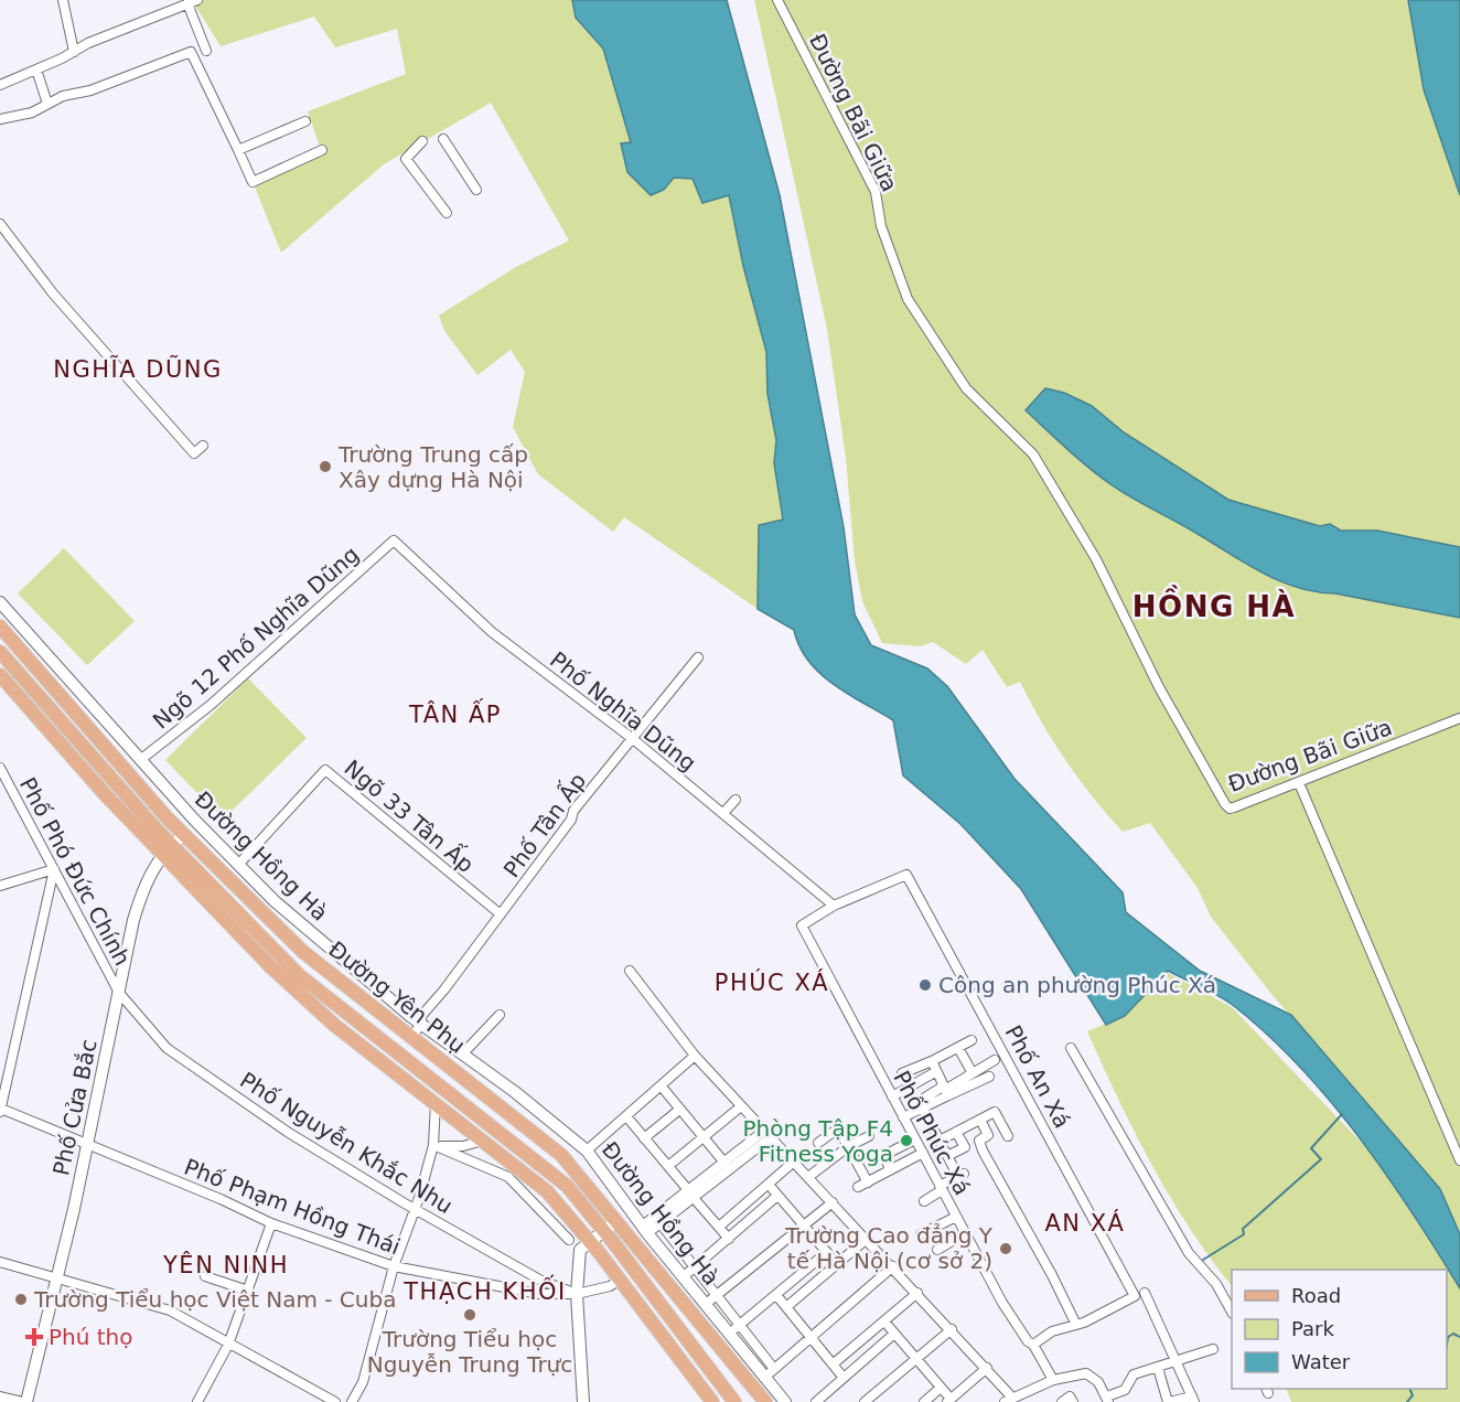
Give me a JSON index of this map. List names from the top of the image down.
{
  "streets": {
    "main road": ["Đường Yên Phụ"],
    "street": [
      "Đường Bãi Giữa",
      "Ngõ 12 Phố Nghĩa Dũng",
      "Phố Nghĩa Dũng",
      "Ngõ 33 Tân Ấp",
      "Phố Tân Ấp",
      "Đường Hồng Hà",
      "Phố Phó Đức Chính",
      "Phố An Xá",
      "Phố Cửa Bắc",
      "Phố Phúc Xá",
      "Phố Nguyễn Khắc Nhu",
      "Phố Phạm Hồng Thái"
    ]
  },
  "crossings": [
    ["Ngõ 12 Phố Nghĩa Dũng", "Phố Nghĩa Dũng"],
    ["Ngõ 12 Phố Nghĩa Dũng", "Đường Hồng Hà"],
    ["Phố Nghĩa Dũng", "Phố Tân Ấp"],
    ["Phố Nghĩa Dũng", "Phố An Xá"],
    ["Phố Nghĩa Dũng", "Phố Phúc Xá"],
    ["Ngõ 33 Tân Ấp", "Phố Tân Ấp"],
    ["Ngõ 33 Tân Ấp", "Đường Hồng Hà"],
    ["Phố Tân Ấp", "Đường Hồng Hà"],
    ["Phố Tân Ấp", "Đường Yên Phụ"],
    ["Phố Phó Đức Chính", "Phố Cửa Bắc"],
    ["Phố Phó Đức Chính", "Phố Nguyễn Khắc Nhu"],
    ["Đường Yên Phụ", "Phố Cửa Bắc"],
    ["Đường Yên Phụ", "Phố Phạm Hồng Thái"],
    ["Phố An Xá", "Phố Phúc Xá"],
    ["Phố Cửa Bắc", "Phố Nguyễn Khắc Nhu"],
    ["Phố Cửa Bắc", "Phố Phạm Hồng Thái"],
    ["Phố Nguyễn Khắc Nhu", "Phố Phạm Hồng Thái"]
  ],
  "districts": [
    "NGHĨA DŨNG",
    "HỒNG HÀ",
    "TÂN ẤP",
    "PHÚC XÁ",
    "AN XÁ",
    "YÊN NINH",
    "THẠCH KHỐI"
  ],
  "places": {
    "other": [
      "Trường Trung cấp Xây dựng Hà Nội",
      "Công an phường Phúc Xá",
      "Phòng Tập F4 Fitness Yoga",
      "Trường Cao đẳng Y tế Hà Nội (cơ sở 2)",
      "Trường Tiểu học Việt Nam - Cuba",
      "Trường Tiểu học Nguyễn Trung Trực"
    ],
    "health": ["Phú thọ"]
  },
  "legend": ["Road", "Park", "Water"]
}
